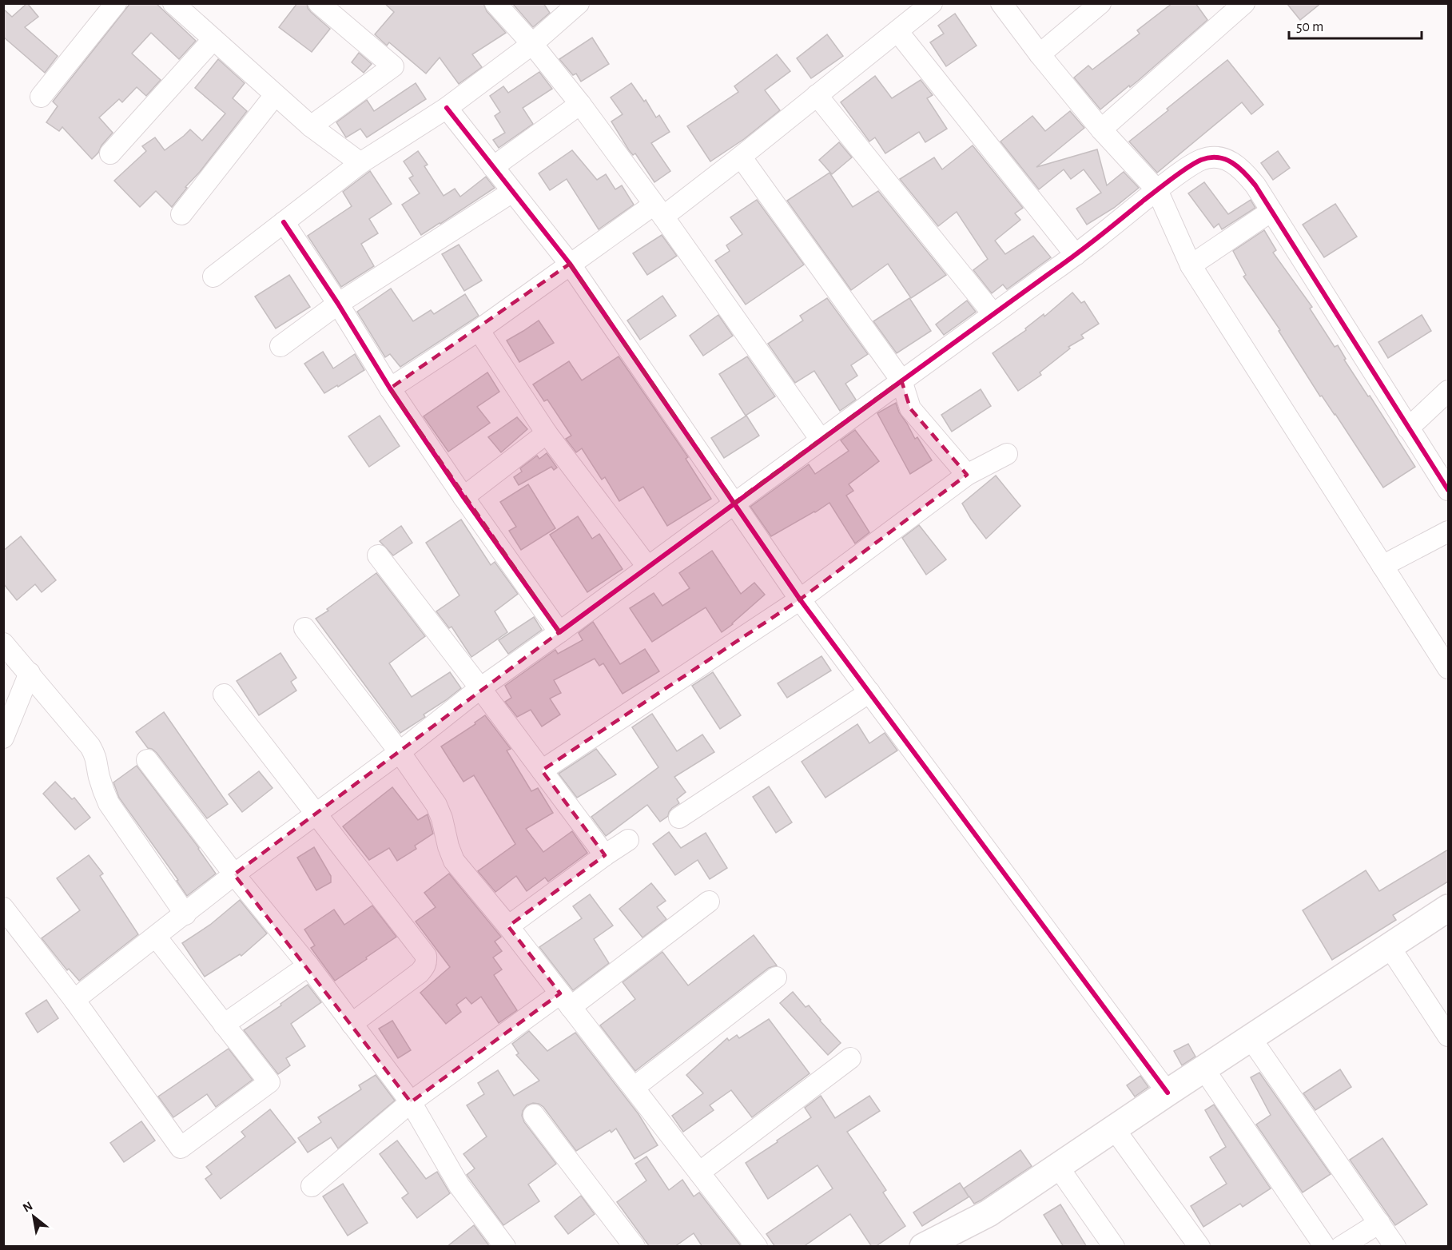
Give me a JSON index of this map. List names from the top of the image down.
{
  "scale_bar": "50 m",
  "north": "top left"
}
